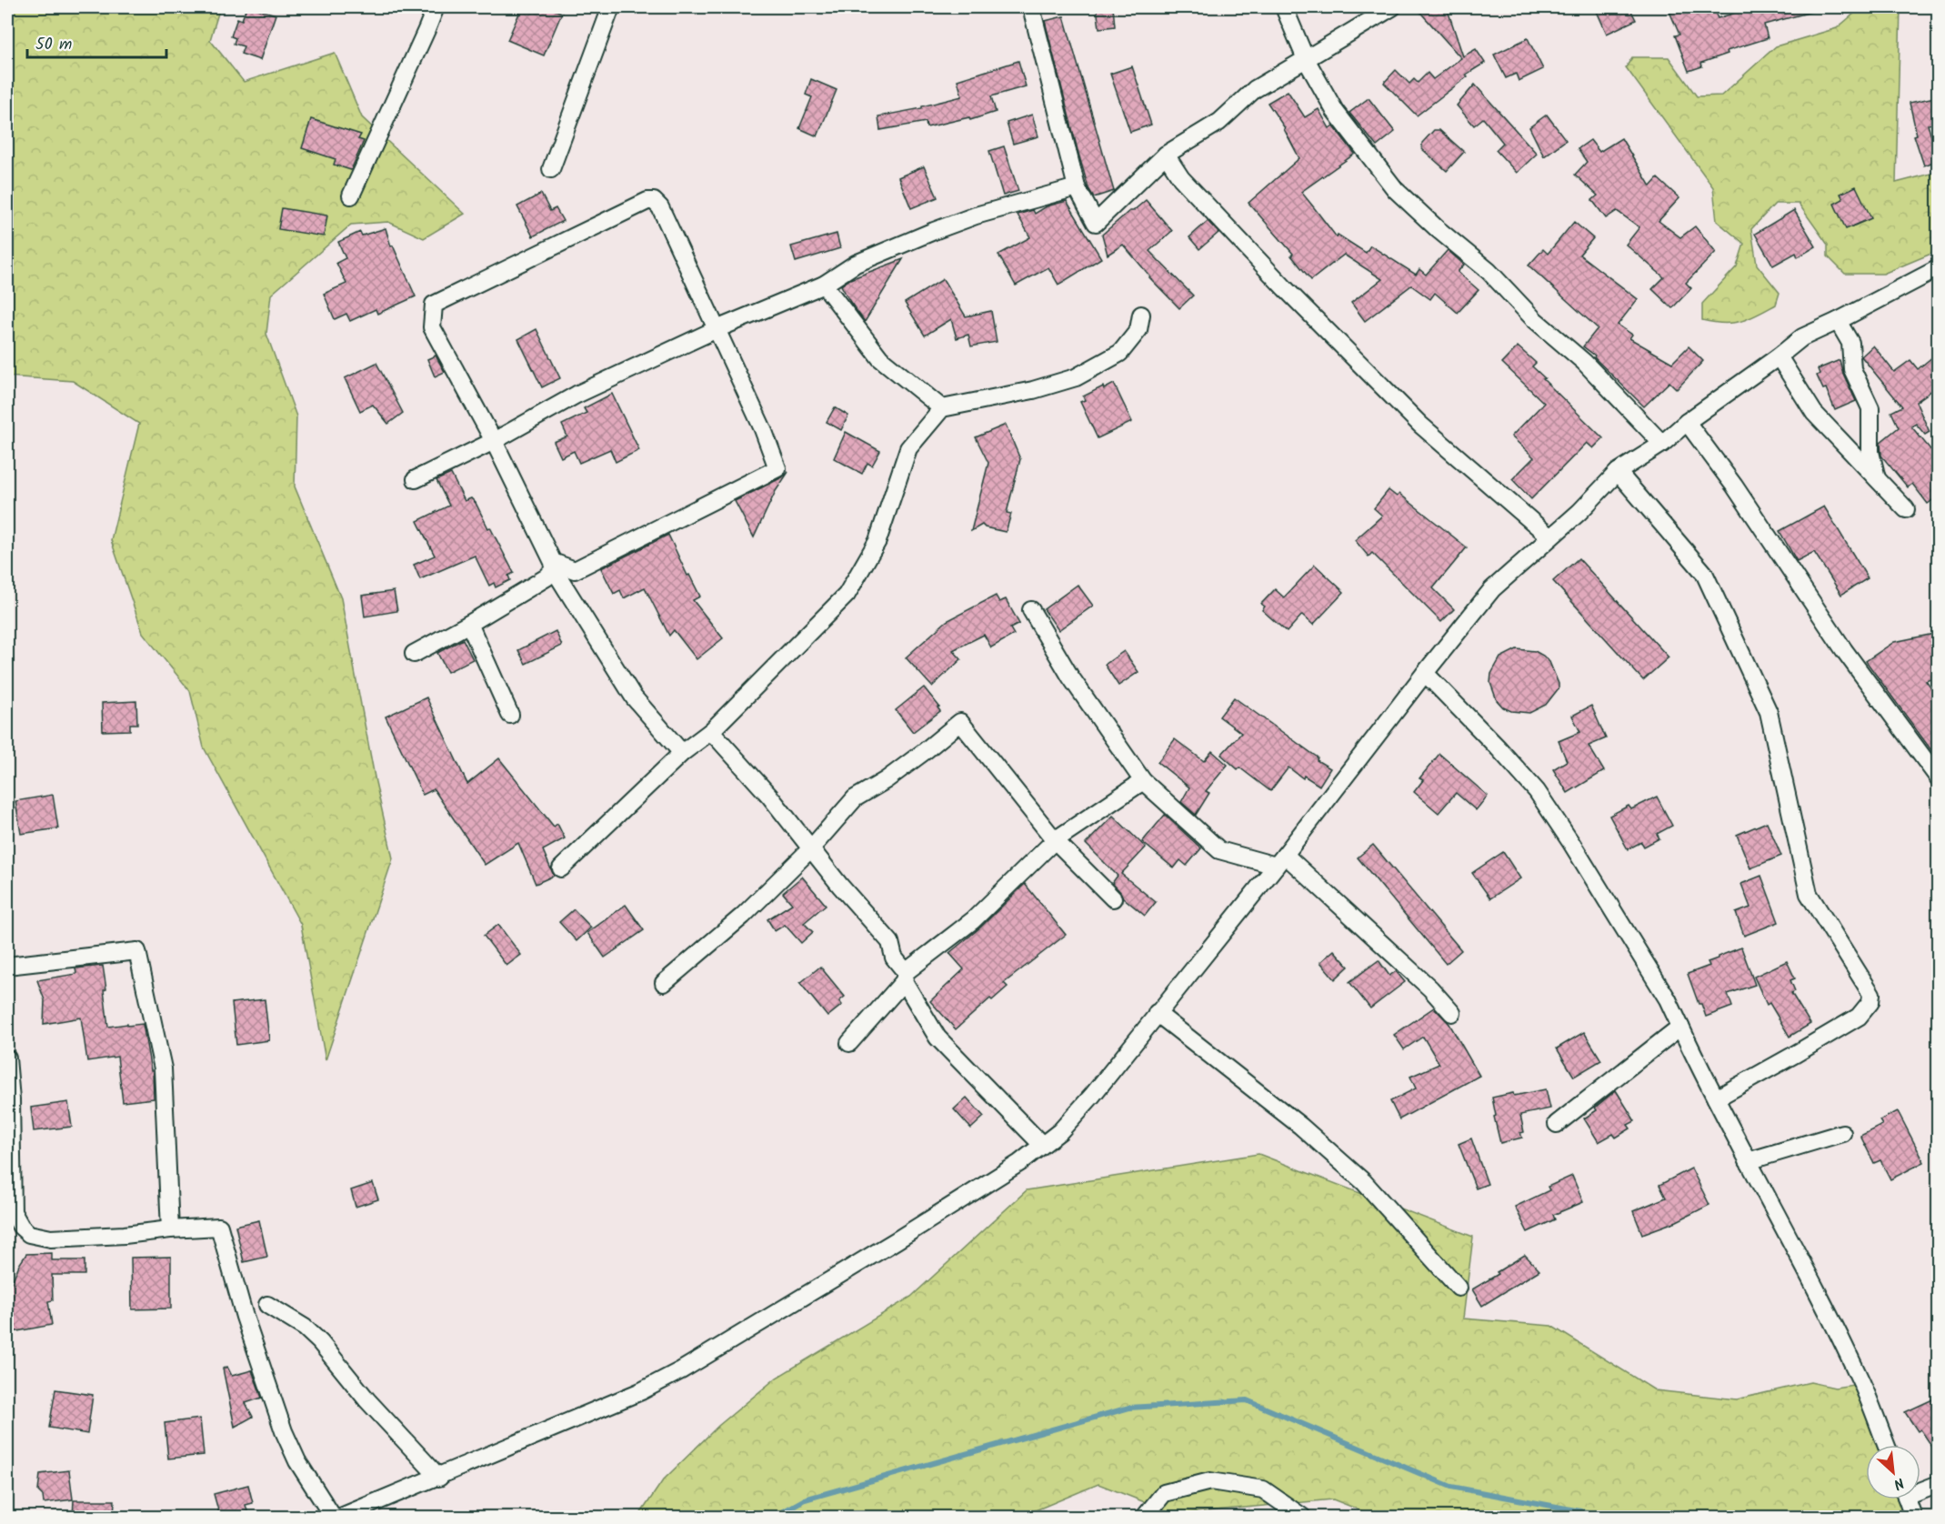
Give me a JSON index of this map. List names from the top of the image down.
{
  "scale_bar": "50 m",
  "north": "bottom right"
}
